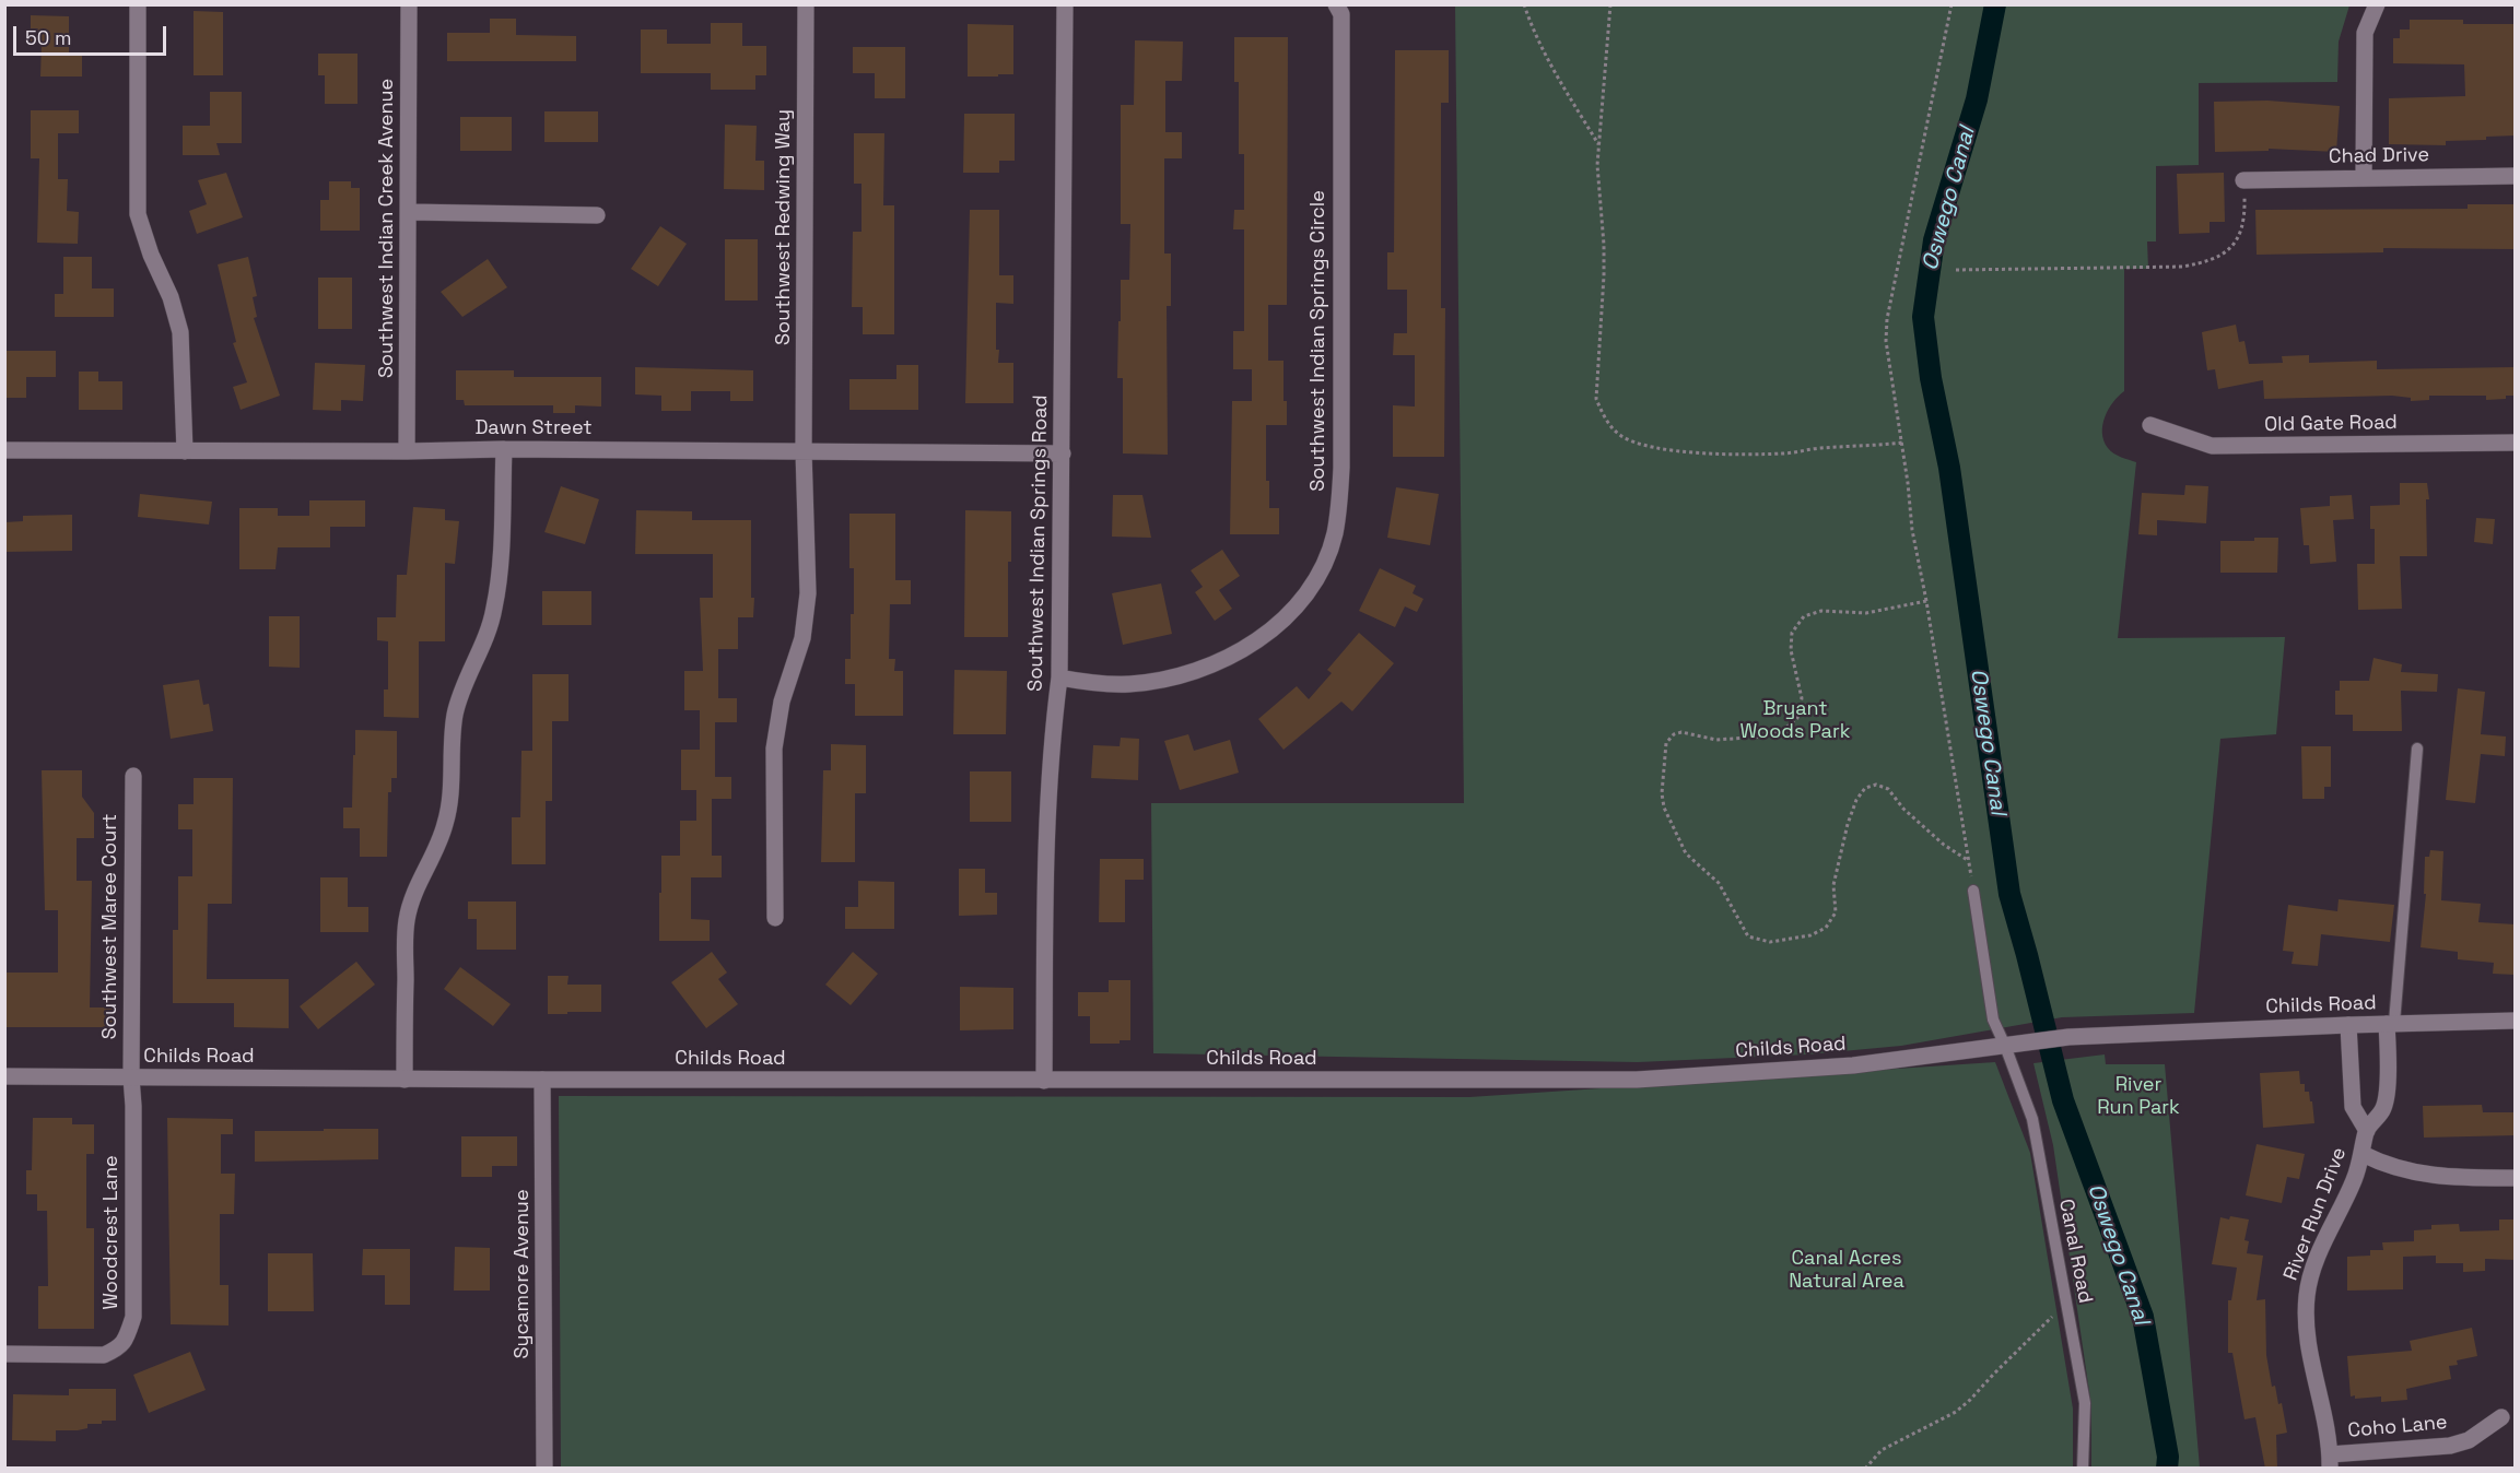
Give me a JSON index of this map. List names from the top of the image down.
{
  "streets": {
    "street": [
      "Chad Drive",
      "Southwest Redwing Way",
      "Southwest Indian Creek Avenue",
      "Southwest Indian Springs Circle",
      "Old Gate Road",
      "Dawn Street",
      "Southwest Indian Springs Road",
      "Southwest Maree Court",
      "Childs Road",
      "River Run Drive",
      "Woodcrest Lane",
      "Sycamore Avenue",
      "Coho Lane"
    ],
    "lane": ["Canal Road"]
  },
  "crossings": [
    ["Southwest Redwing Way", "Dawn Street"],
    ["Southwest Indian Creek Avenue", "Dawn Street"],
    ["Southwest Indian Springs Circle", "Southwest Indian Springs Road"],
    ["Dawn Street", "Southwest Indian Springs Road"],
    ["Southwest Indian Springs Road", "Childs Road"],
    ["Southwest Maree Court", "Childs Road"],
    ["Southwest Maree Court", "Woodcrest Lane"],
    ["Childs Road", "River Run Drive"],
    ["Childs Road", "Woodcrest Lane"],
    ["Childs Road", "Canal Road"],
    ["Childs Road", "Sycamore Avenue"],
    ["River Run Drive", "Coho Lane"]
  ],
  "water": ["Oswego Canal"],
  "parks": ["Bryant Woods Park", "River Run Park", "Canal Acres Natural Area"],
  "scale_bar": "50 m"
}
